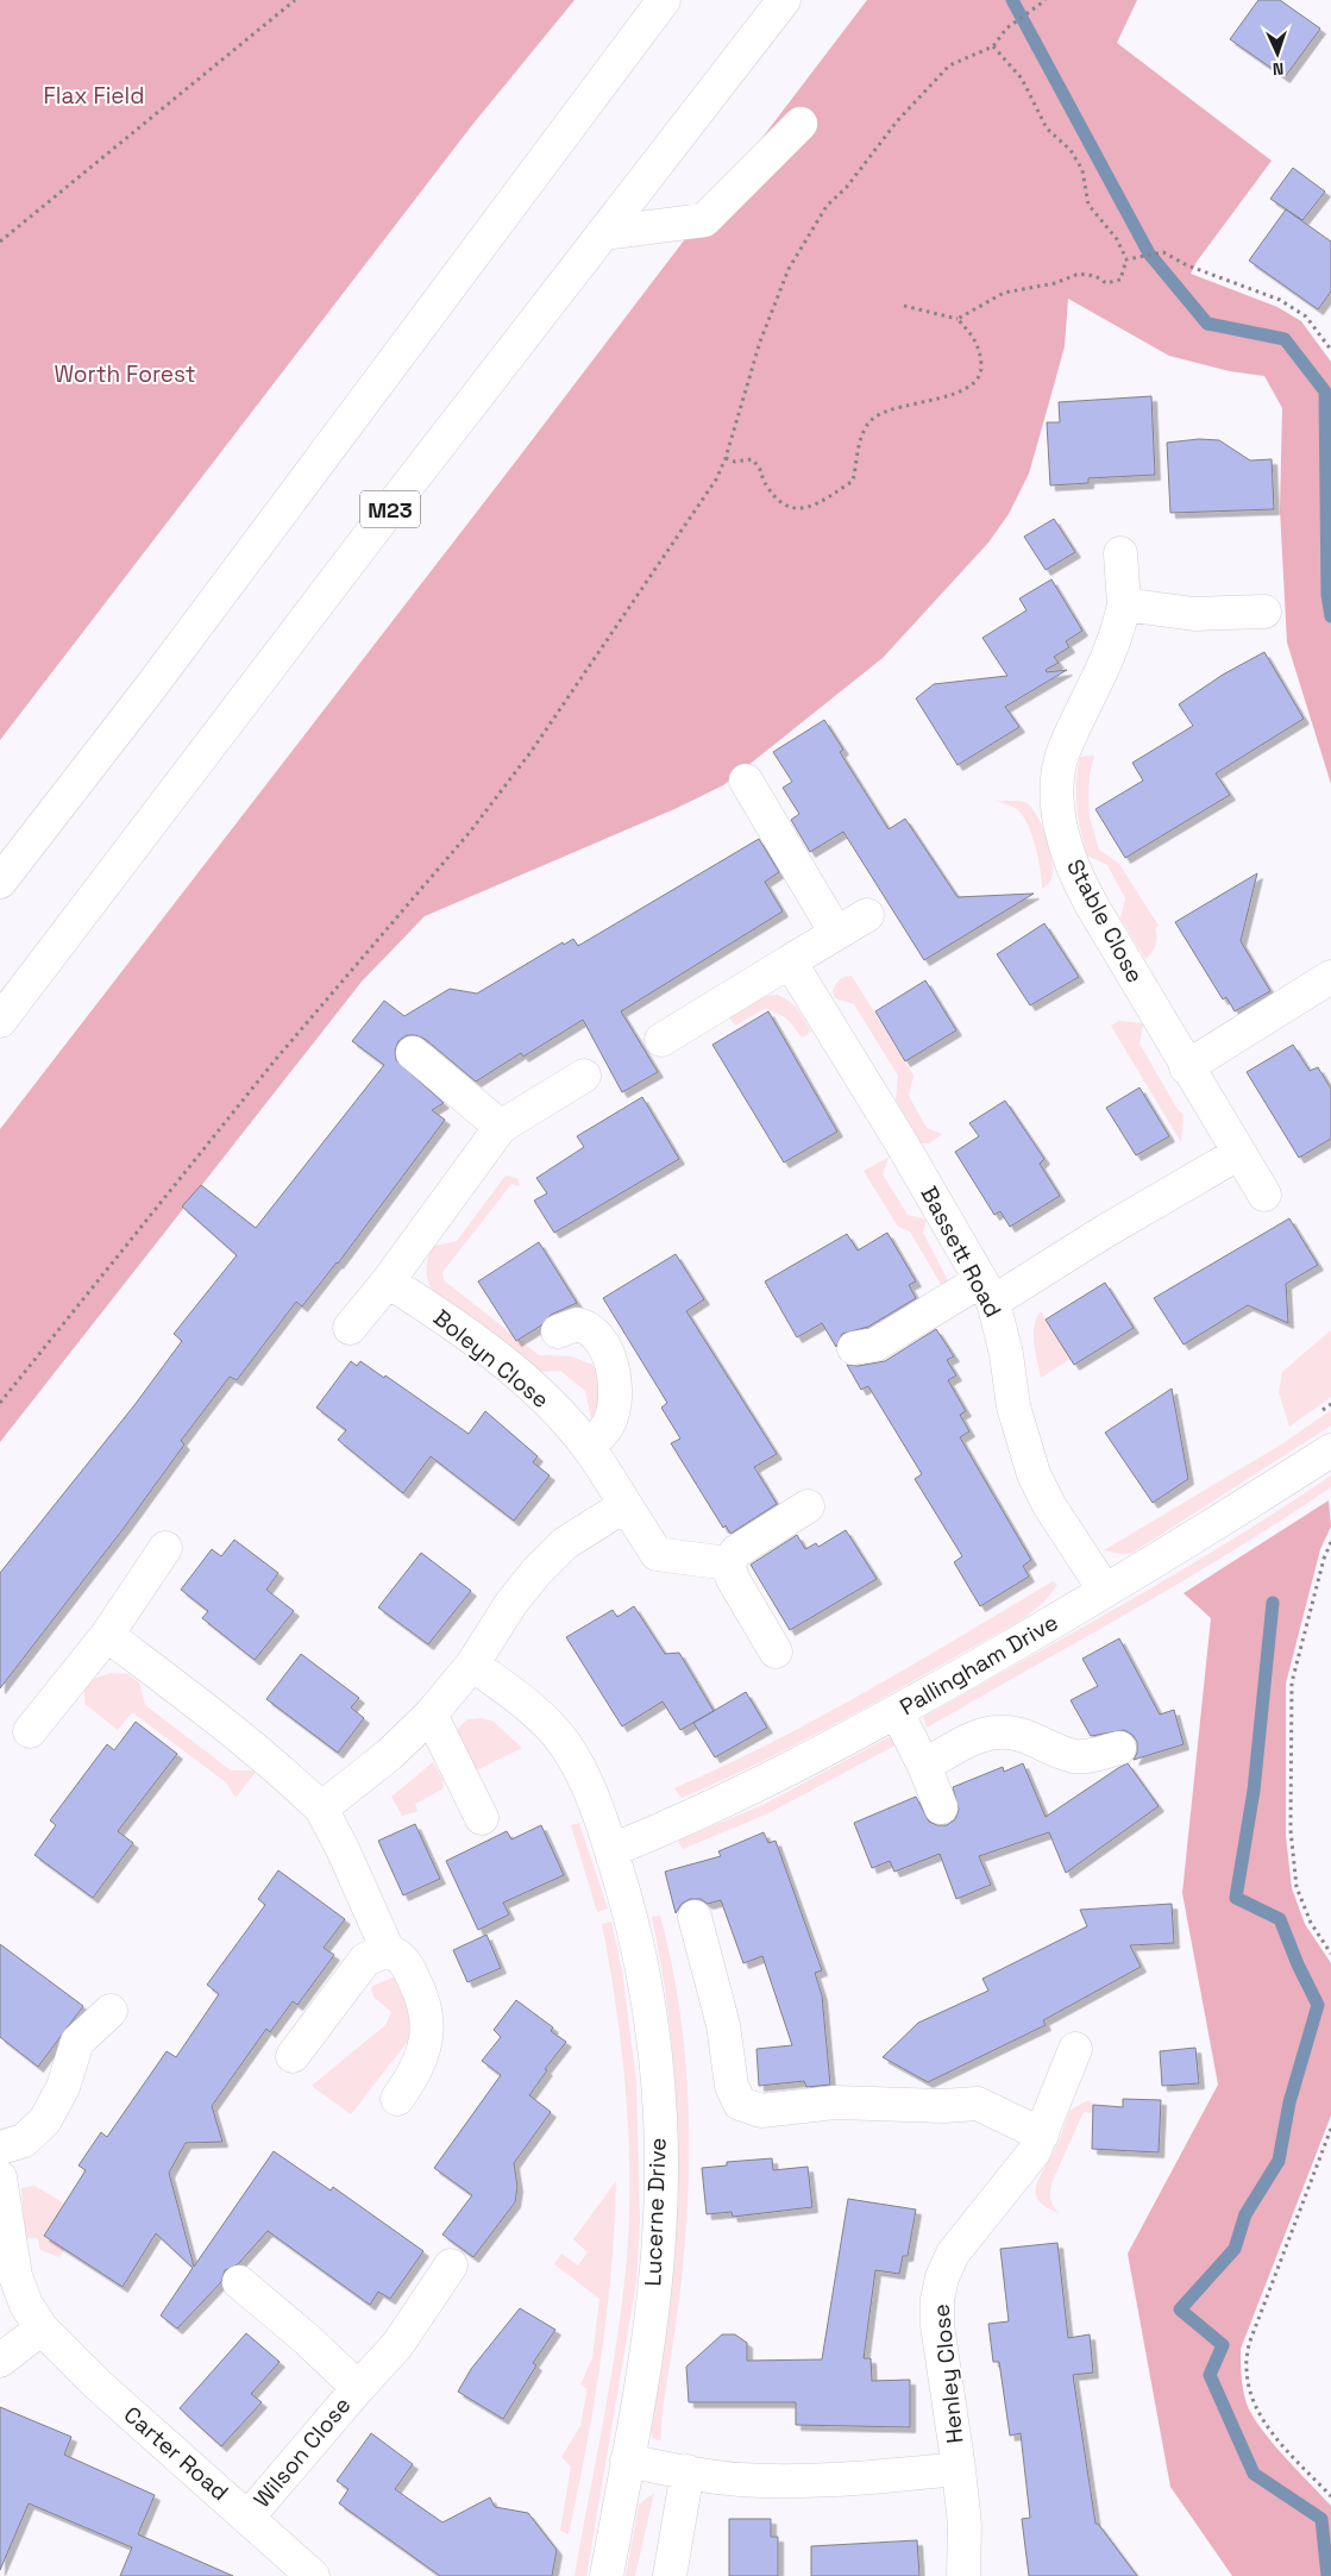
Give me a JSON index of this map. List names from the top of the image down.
{
  "streets": {
    "main road": [
      "M23",
      "Stable Close",
      "Bassett Road",
      "Boleyn Close",
      "Pallingham Drive",
      "Lucerne Drive",
      "Henley Close",
      "Wilson Close",
      "Carter Road"
    ]
  },
  "crossings": [
    ["Bassett Road", "Pallingham Drive"],
    ["Pallingham Drive", "Lucerne Drive"],
    ["Lucerne Drive", "Henley Close"],
    ["Wilson Close", "Carter Road"]
  ],
  "parks": ["Flax Field", "Worth Forest"],
  "north": "bottom"
}
